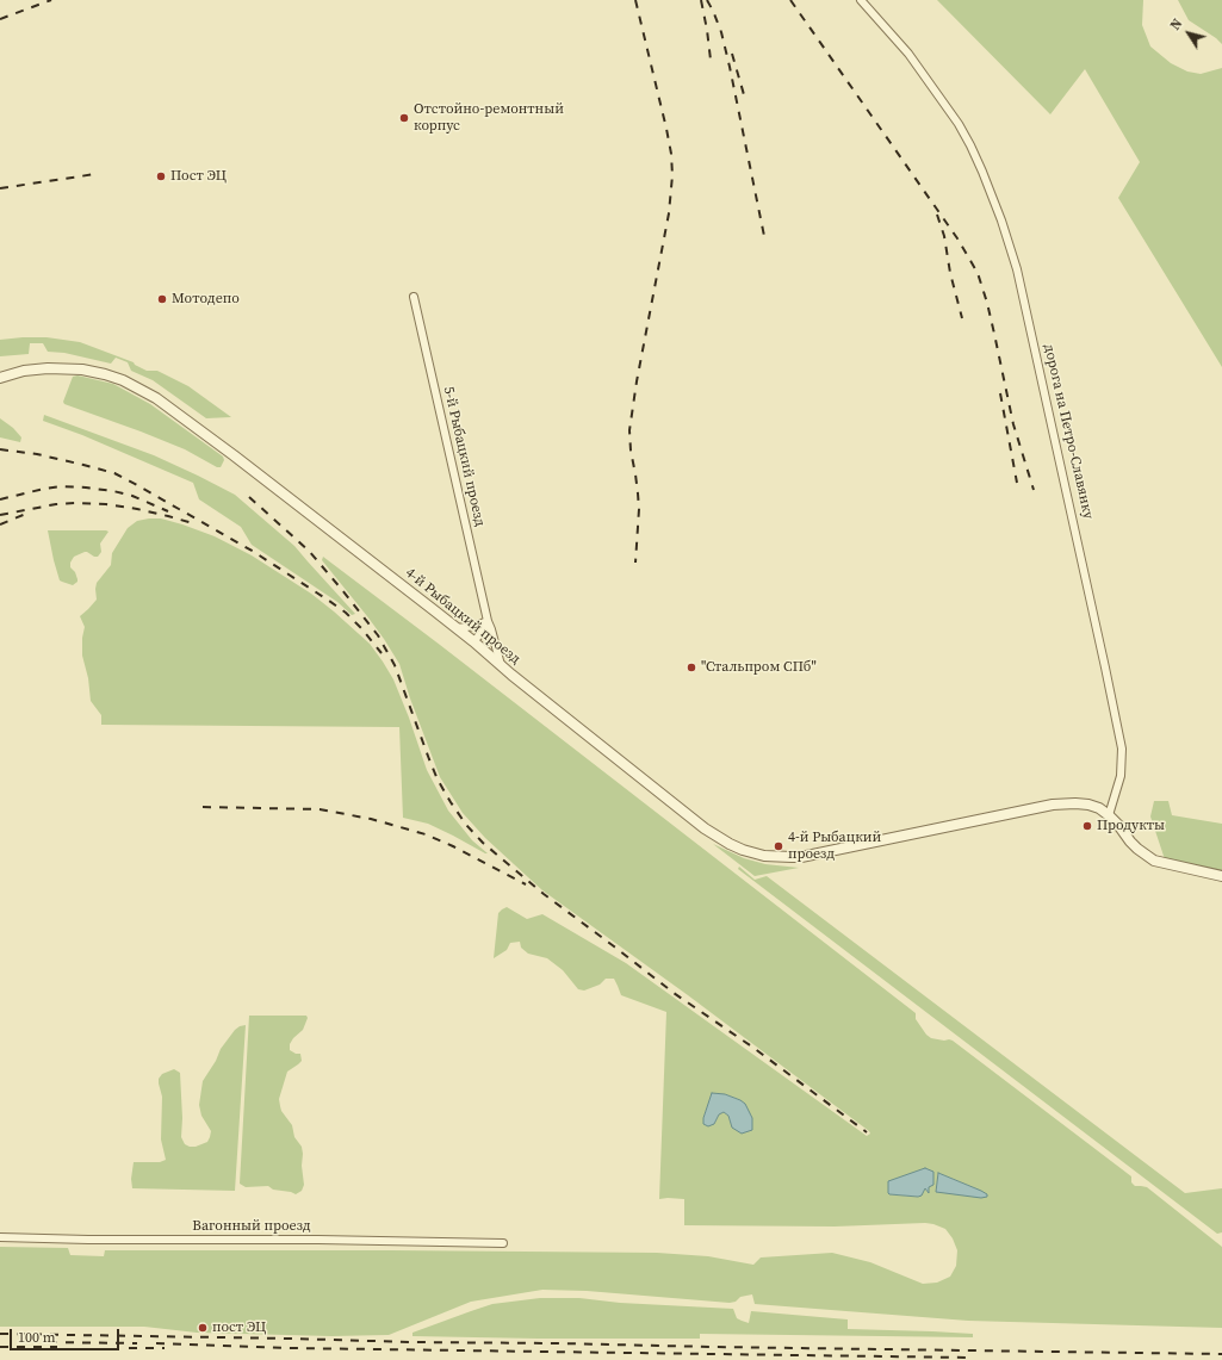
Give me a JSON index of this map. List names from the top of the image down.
{
  "streets": {
    "street": [
      "дорога на Петро-Славянку",
      "5-й Рыбацкий проезд",
      "4-й Рыбацкий проезд",
      "Вагонный проезд"
    ]
  },
  "crossings": [
    ["дорога на Петро-Славянку", "4-й Рыбацкий проезд"],
    ["5-й Рыбацкий проезд", "4-й Рыбацкий проезд"]
  ],
  "places": [
    "Отстойно-ремонтный корпус",
    "Пост ЭЦ",
    "Мотодепо",
    "\"Стальпром СПб\"",
    "Продукты",
    "4-й Рыбацкий проезд",
    "пост ЭЦ"
  ],
  "scale_bar": "100 m",
  "north": "top left"
}
